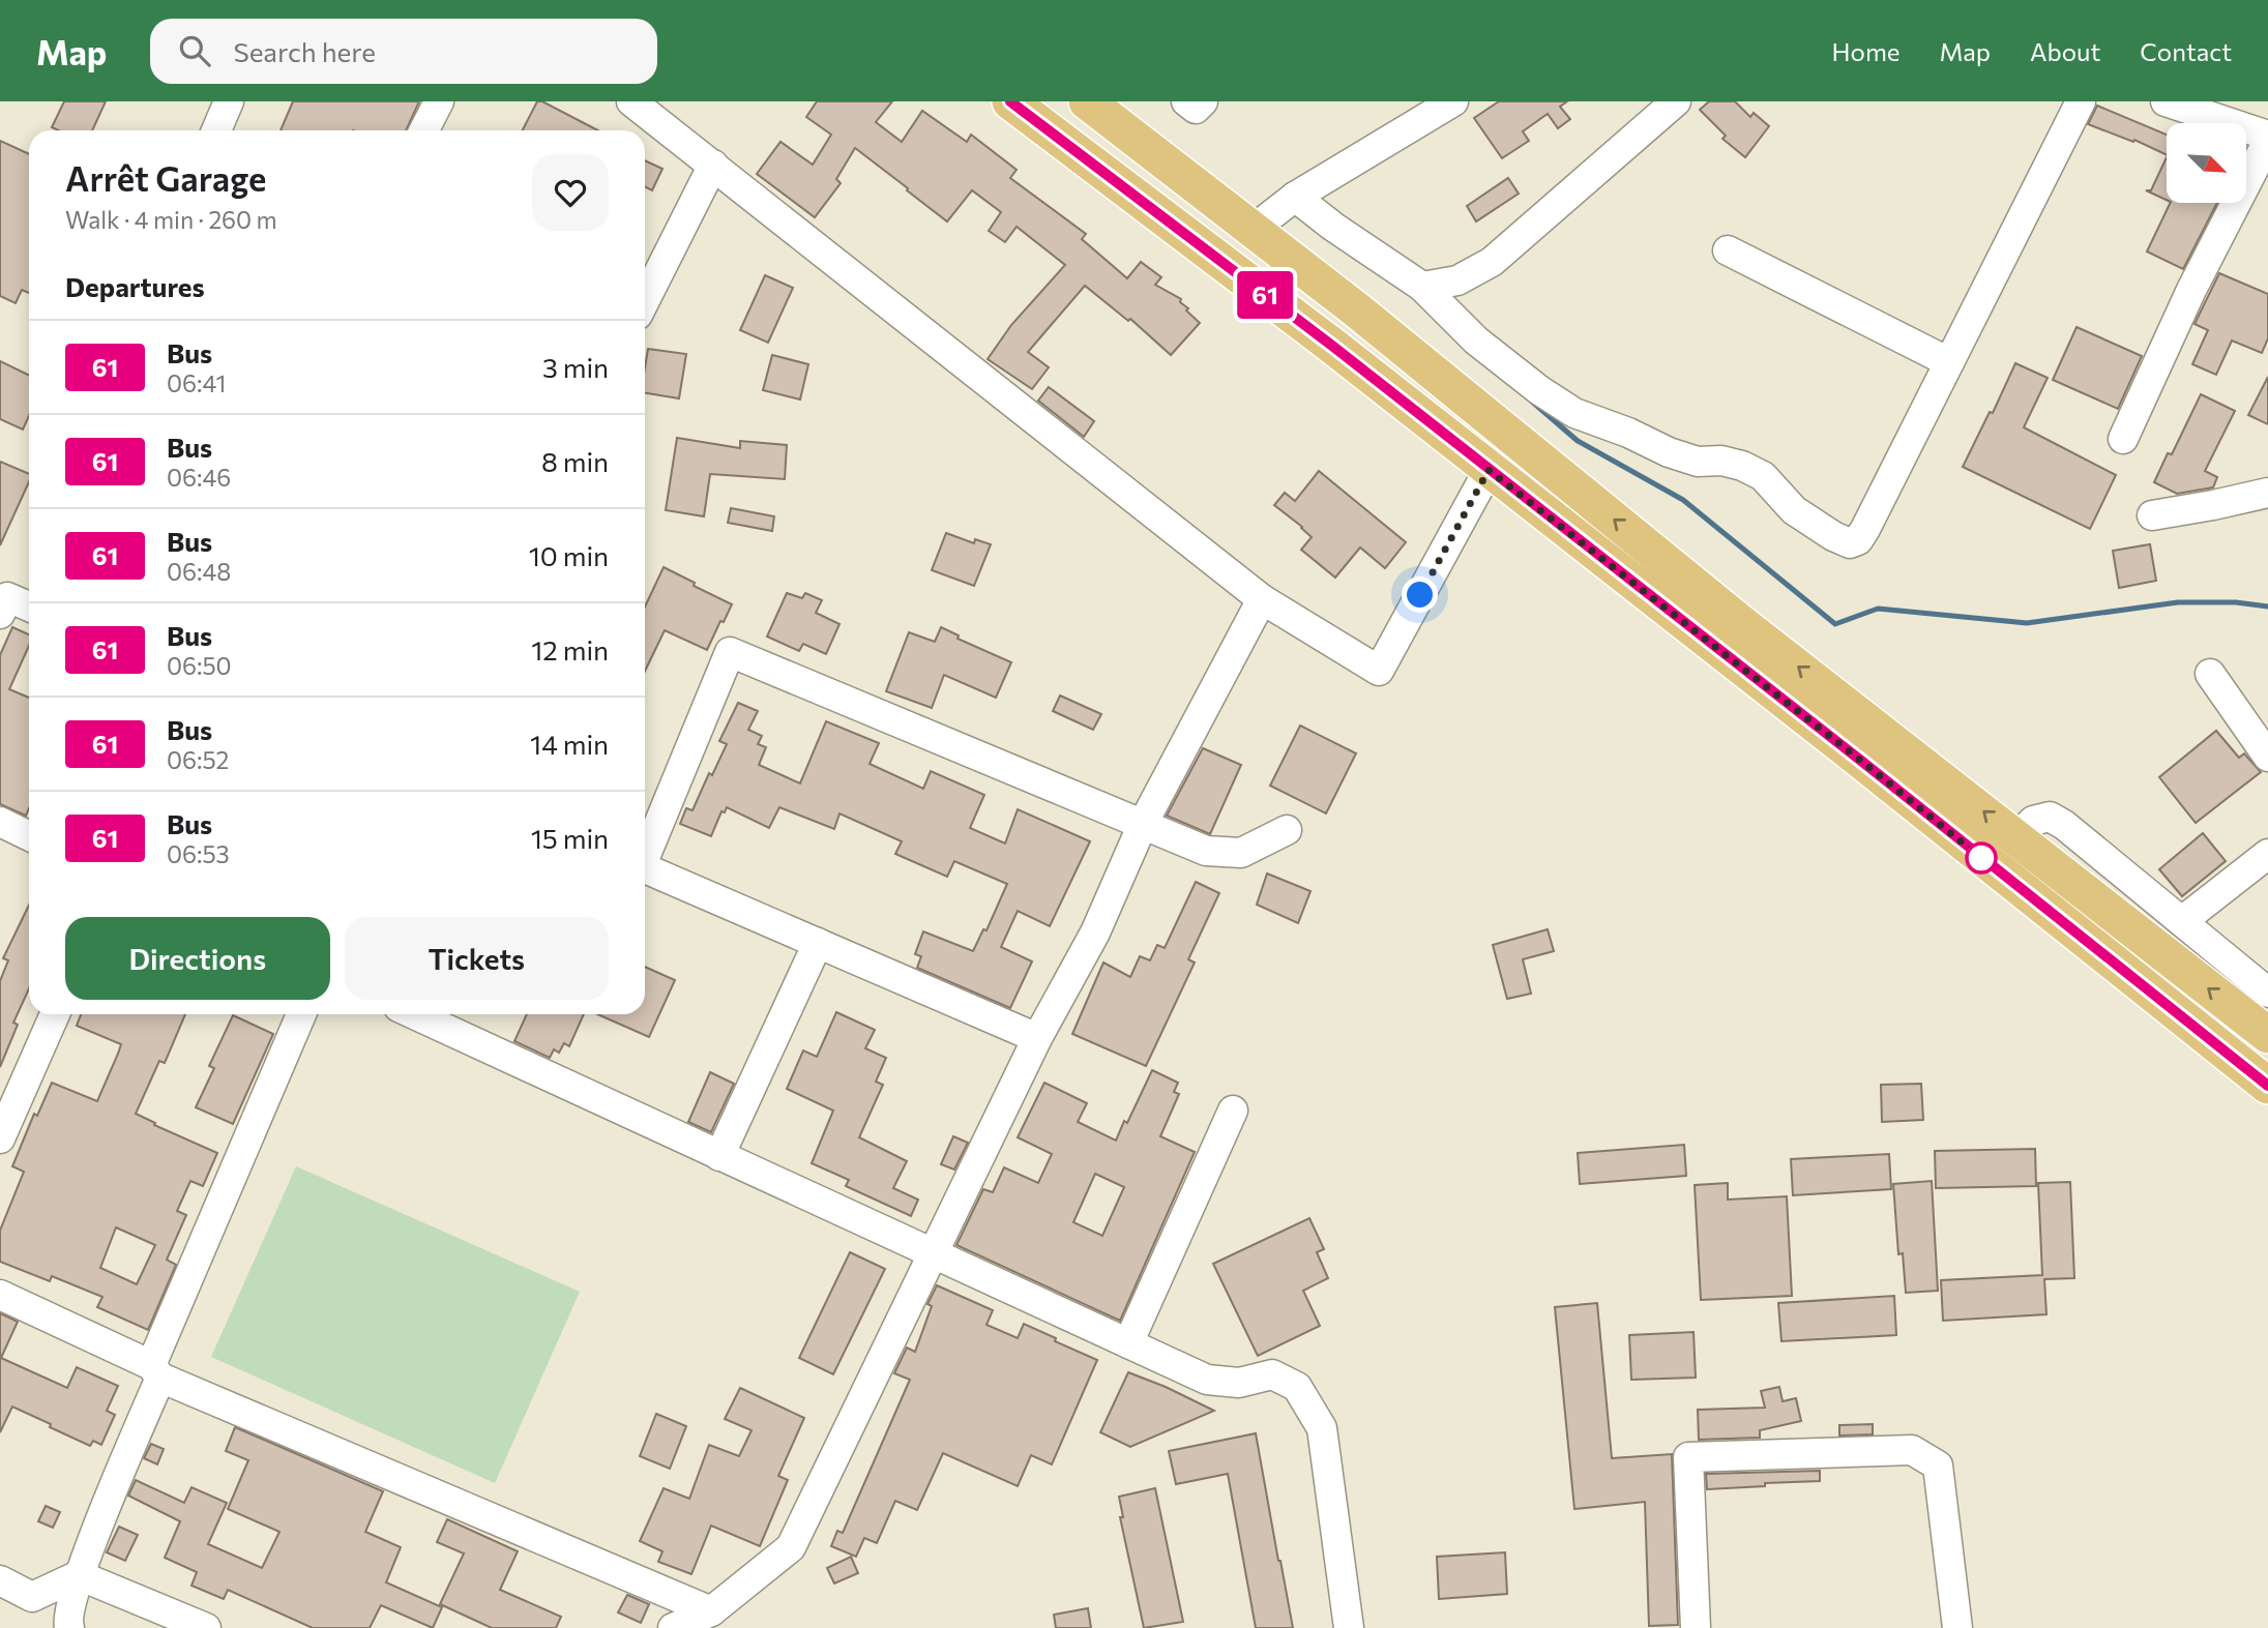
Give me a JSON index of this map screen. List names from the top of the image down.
{
  "lines": ["bus line 61"],
  "north": "bottom right",
  "page": {
    "header": "Map",
    "search": "Search here",
    "nav": [
      "Home",
      "Map",
      "About",
      "Contact"
    ],
    "on_map": "61",
    "heading": [
      ["Arrêt Garage", "Walk · 4 min · 260 m"],
      "Departures"
    ],
    "list": [
      {
        "mark": "61",
        "name": "Bus",
        "note": "06:41",
        "value": "3 min"
      },
      {
        "mark": "61",
        "name": "Bus",
        "note": "06:46",
        "value": "8 min"
      },
      {
        "mark": "61",
        "name": "Bus",
        "note": "06:48",
        "value": "10 min"
      },
      {
        "mark": "61",
        "name": "Bus",
        "note": "06:50",
        "value": "12 min"
      },
      {
        "mark": "61",
        "name": "Bus",
        "note": "06:52",
        "value": "14 min"
      },
      {
        "mark": "61",
        "name": "Bus",
        "note": "06:53",
        "value": "15 min"
      }
    ],
    "buttons": ["Directions", "Tickets"]
  }
}
